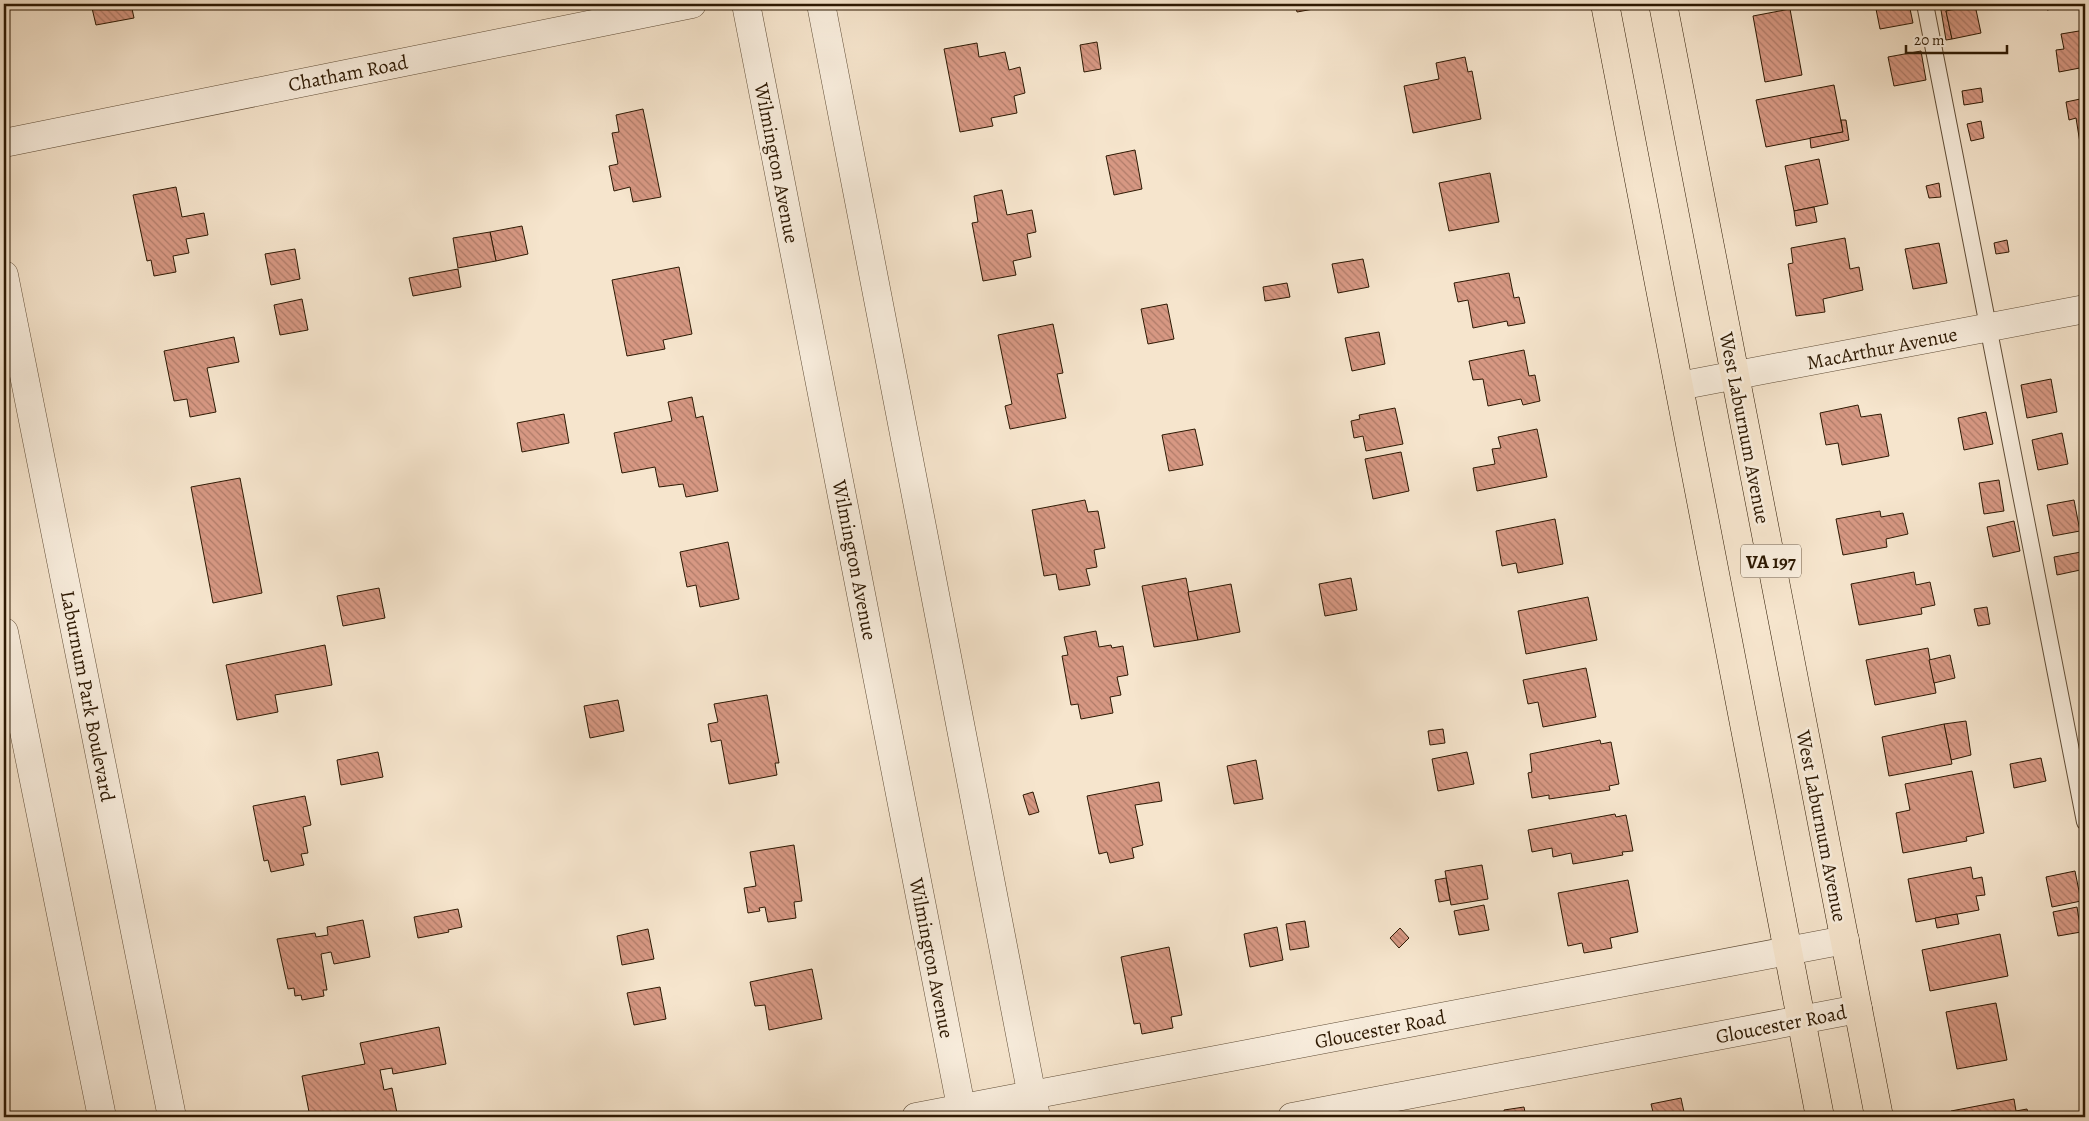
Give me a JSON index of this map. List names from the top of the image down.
{
  "streets": {
    "main road": ["West Laburnum Avenue", "VA 197"],
    "street": [
      "Chatham Road",
      "Wilmington Avenue",
      "MacArthur Avenue",
      "Laburnum Park Boulevard",
      "Gloucester Road"
    ]
  },
  "crossings": [
    ["Wilmington Avenue", "Gloucester Road"],
    ["MacArthur Avenue", "West Laburnum Avenue"],
    ["MacArthur Avenue", "VA 197"],
    ["West Laburnum Avenue", "Gloucester Road"],
    ["VA 197", "Gloucester Road"]
  ],
  "scale_bar": "20 m"
}
